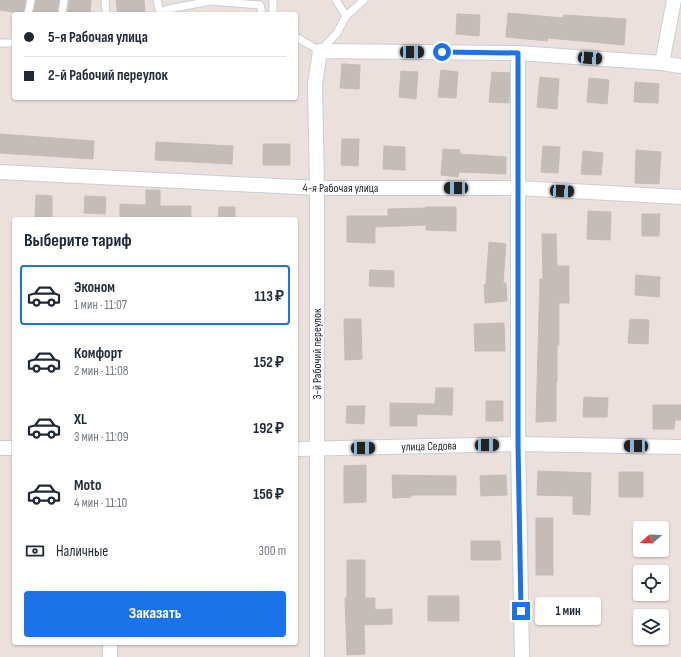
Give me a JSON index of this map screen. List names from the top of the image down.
{
  "streets": {
    "street": ["4-я Рабочая улица", "3-й Рабочий переулок", "улица Седова"]
  },
  "crossings": [
    ["4-я Рабочая улица", "3-й Рабочий переулок"],
    ["3-й Рабочий переулок", "улица Седова"]
  ],
  "north": "left",
  "page": {
    "banner": ["5-я Рабочая улица", "2-й Рабочий переулок"],
    "heading": "Выберите тариф",
    "list": [
      {
        "name": "Эконом",
        "note": "1 мин · 11:07",
        "value": "113 ₽"
      },
      {
        "name": "Комфорт",
        "note": "2 мин · 11:08",
        "value": "152 ₽"
      },
      {
        "name": "XL",
        "note": "3 мин · 11:09",
        "value": "192 ₽"
      },
      {
        "name": "Moto",
        "note": "4 мин · 11:10",
        "value": "156 ₽"
      }
    ],
    "pay": ["Наличные", "300 m"],
    "buttons": "Заказать",
    "bubble": "1 мин"
  }
}
